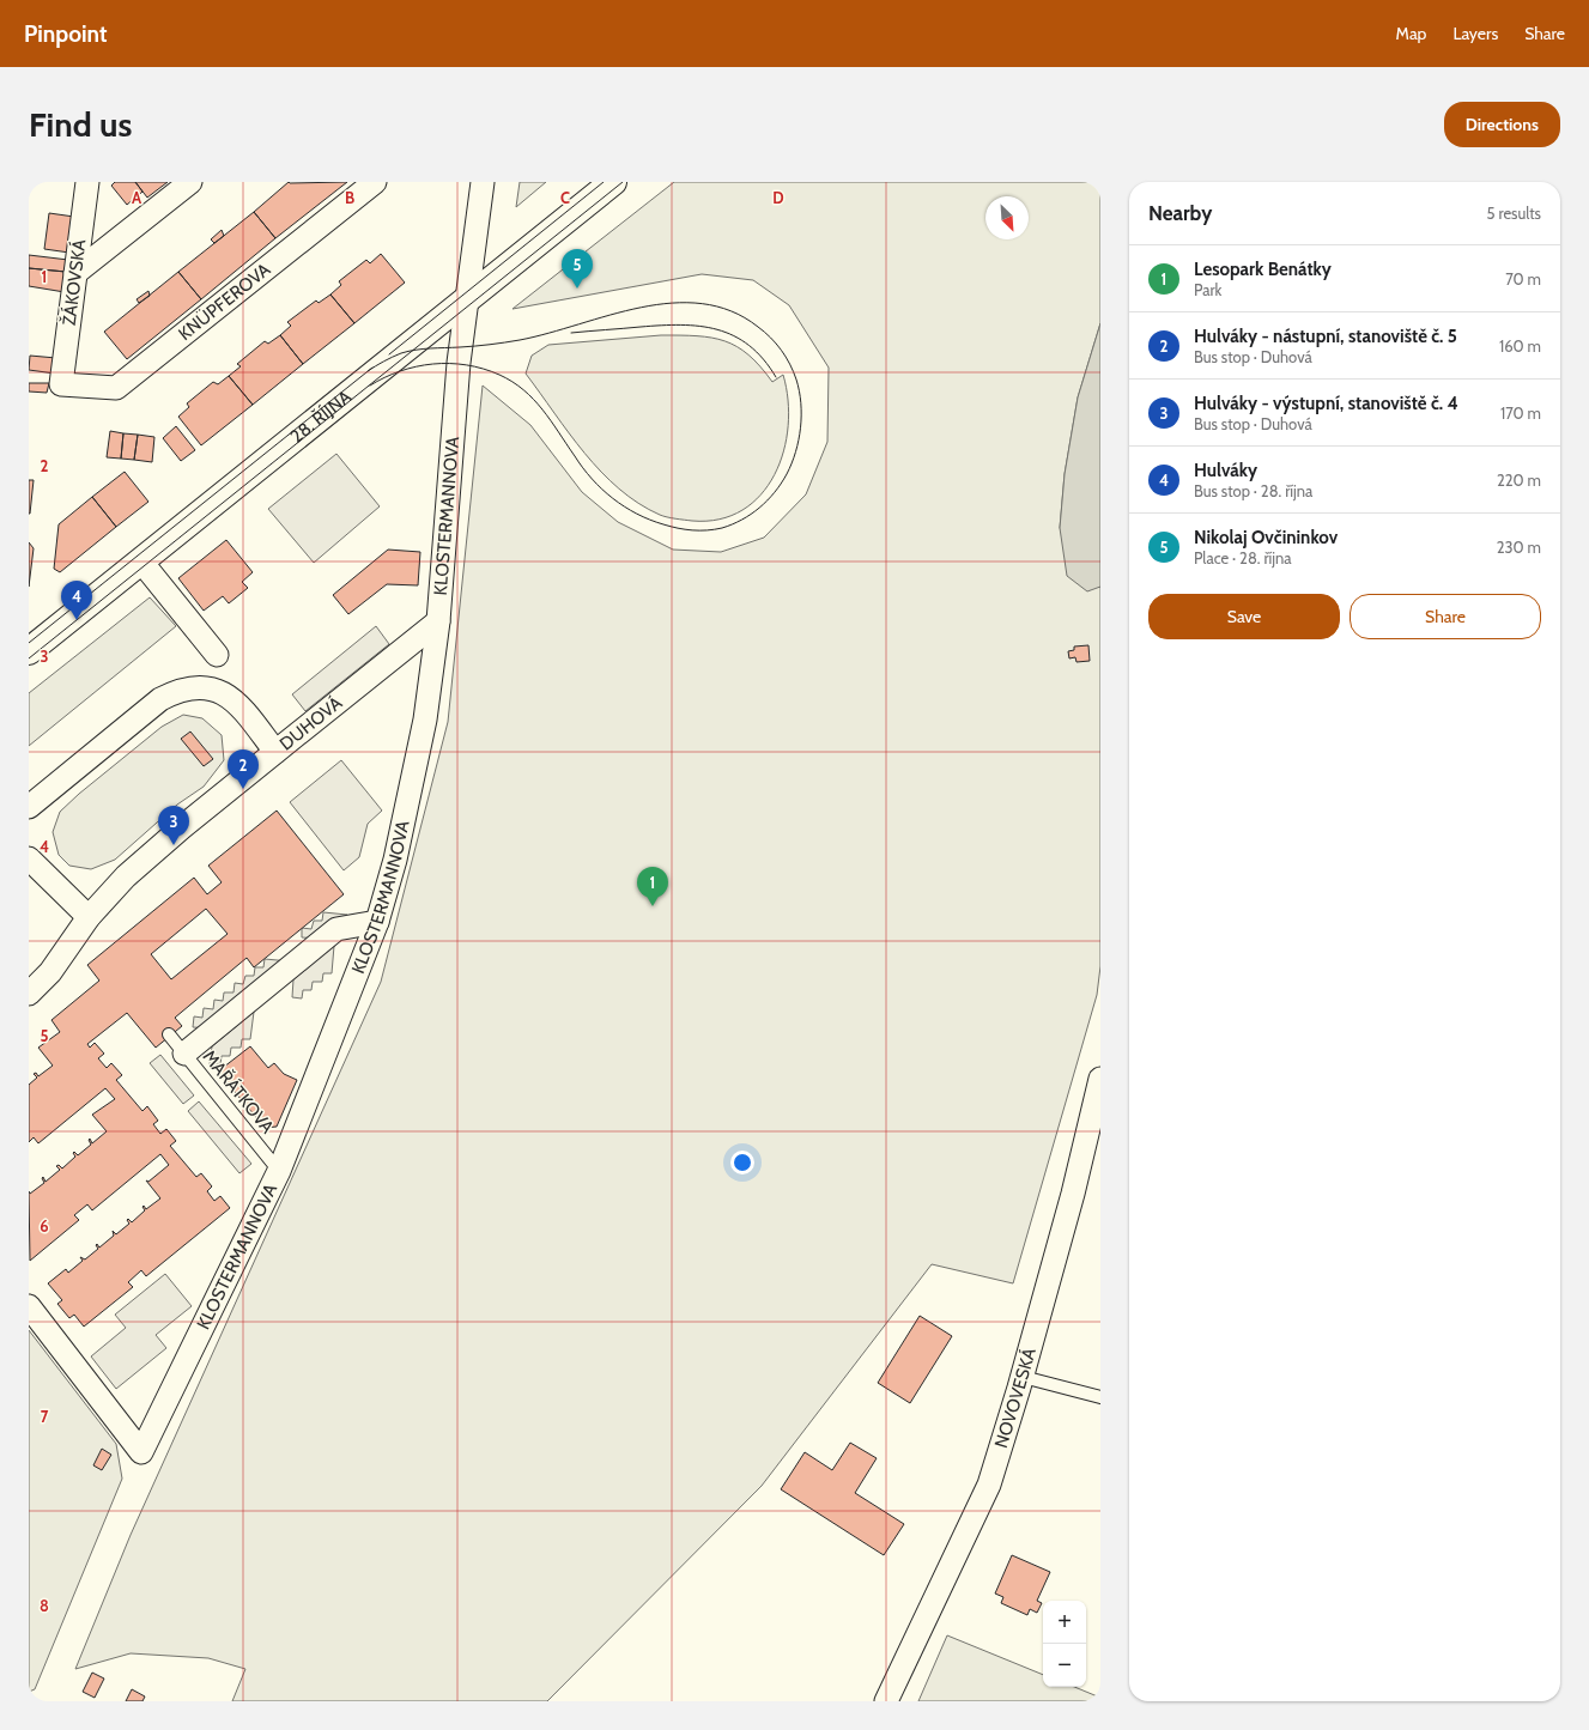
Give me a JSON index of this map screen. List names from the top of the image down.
{
  "streets": {
    "main road": ["28. ŘÍJNA"],
    "street": [
      "ŽÁKOVSKÁ",
      "KNÜPFEROVA",
      "KLOSTERMANNOVA",
      "DUHOVÁ",
      "NOVOVESKÁ"
    ],
    "lane": ["MAŘÁTKOVA"]
  },
  "crossings": [
    ["ŽÁKOVSKÁ", "KNÜPFEROVA"],
    ["28. ŘÍJNA", "KLOSTERMANNOVA"],
    ["KLOSTERMANNOVA", "DUHOVÁ"],
    ["KLOSTERMANNOVA", "MAŘÁTKOVA"]
  ],
  "north": "bottom right",
  "page": {
    "header": "Pinpoint",
    "nav": ["Map", "Layers", "Share"],
    "buttons": [
      "Directions",
      ["Save", "Share"]
    ],
    "title": "Find us",
    "heading": ["Nearby", "5 results"],
    "list": [
      {
        "mark": "1",
        "name": "Lesopark Benátky",
        "note": "Park",
        "value": "70 m"
      },
      {
        "mark": "2",
        "name": "Hulváky - nástupní, stanoviště č. 5",
        "note": "Bus stop · Duhová",
        "value": "160 m"
      },
      {
        "mark": "3",
        "name": "Hulváky - výstupní, stanoviště č. 4",
        "note": "Bus stop · Duhová",
        "value": "170 m"
      },
      {
        "mark": "4",
        "name": "Hulváky",
        "note": "Bus stop · 28. října",
        "value": "220 m"
      },
      {
        "mark": "5",
        "name": "Nikolaj Ovčininkov",
        "note": "Place · 28. října",
        "value": "230 m"
      }
    ],
    "pins": [
      "5",
      "4",
      "2",
      "3",
      "1"
    ],
    "map_buttons": ["+", "−"]
  },
  "grid": {
    "columns": [
      "A",
      "B",
      "C",
      "D"
    ],
    "rows": [
      "1",
      "2",
      "3",
      "4",
      "5",
      "6",
      "7",
      "8"
    ]
  }
}
